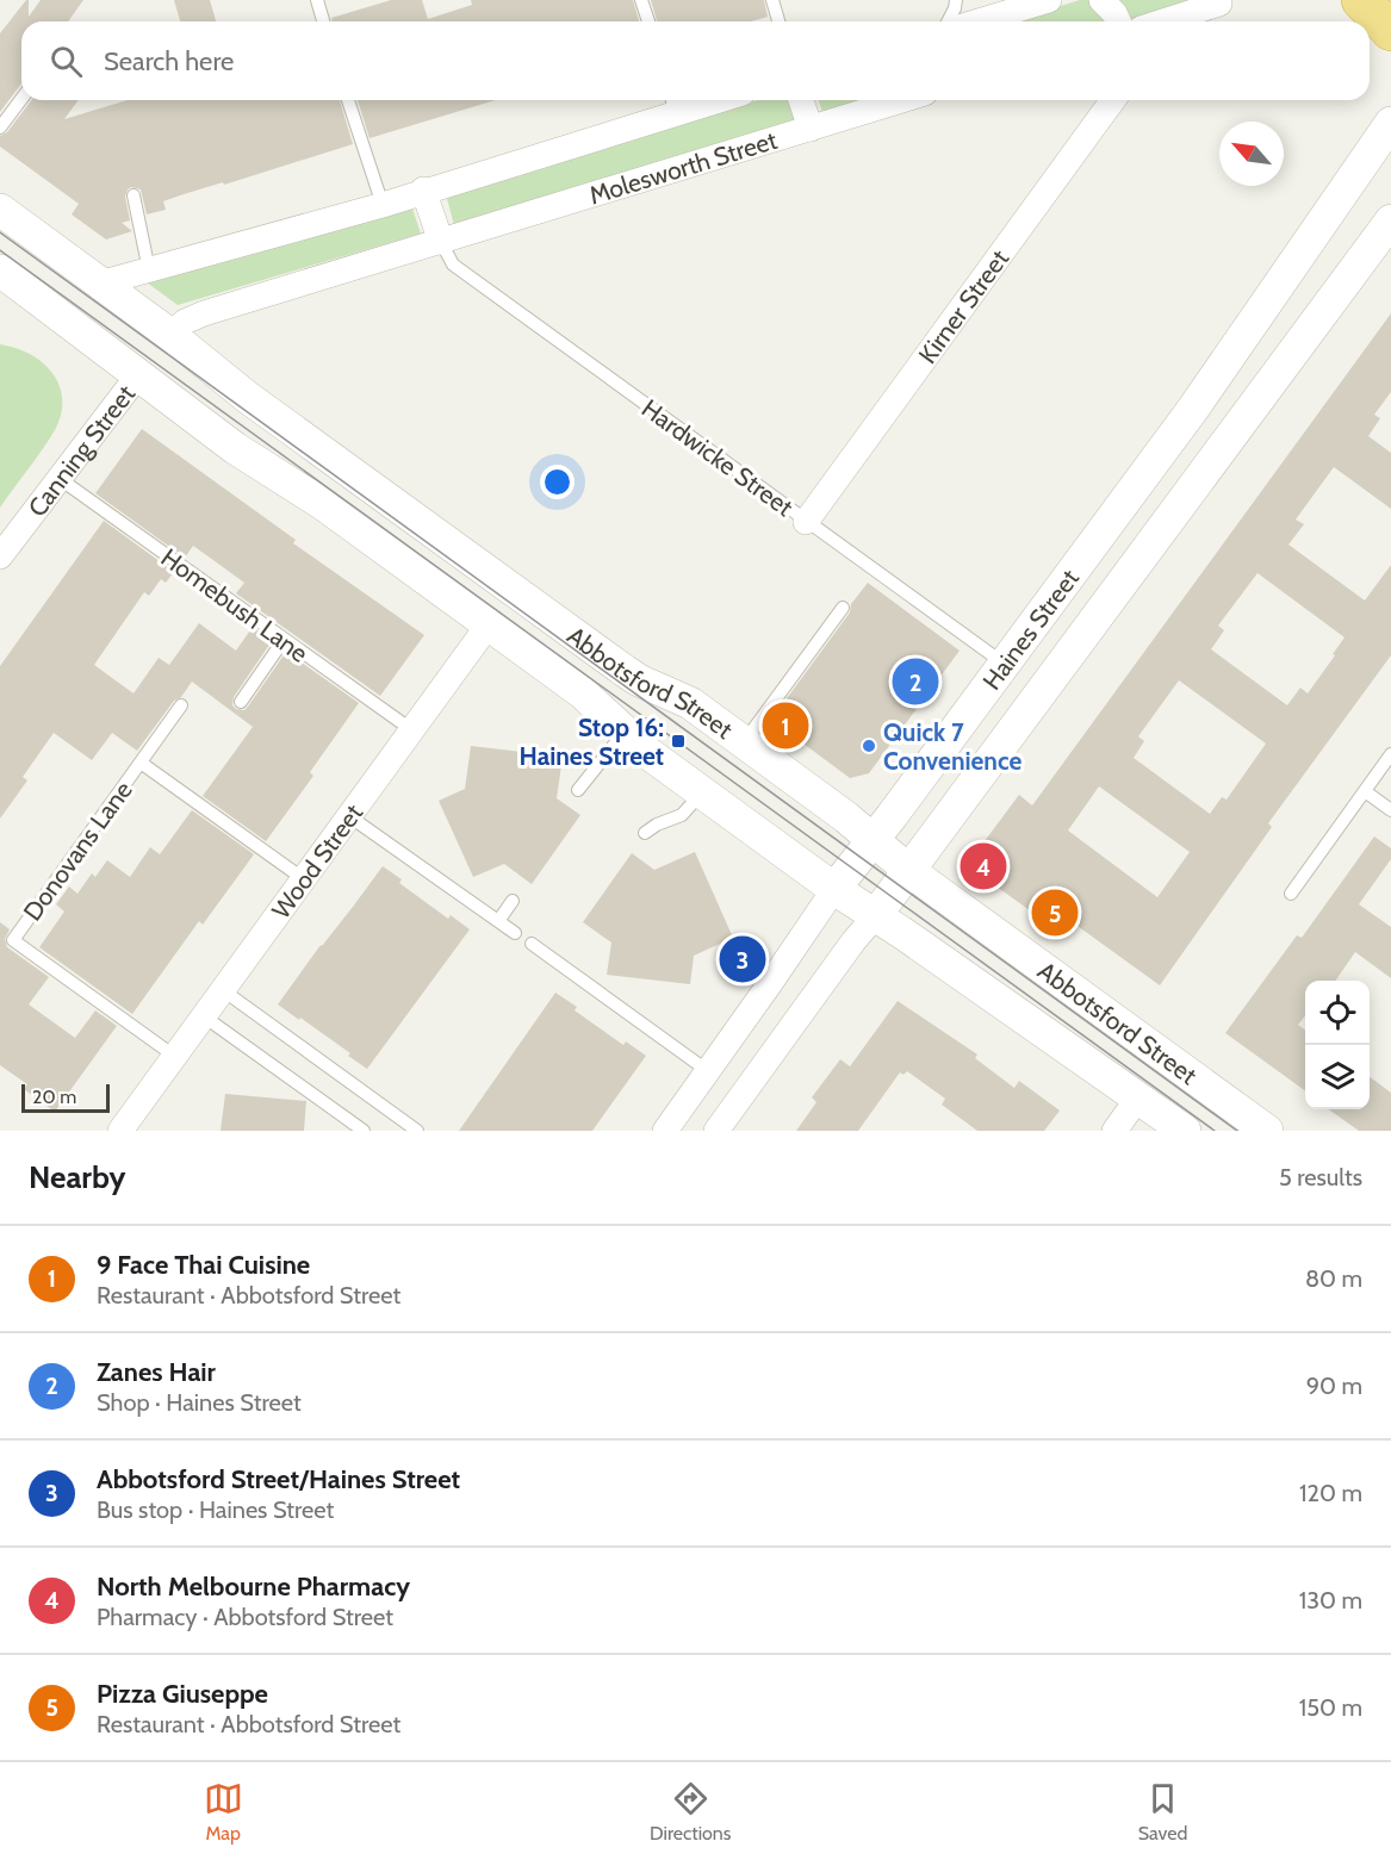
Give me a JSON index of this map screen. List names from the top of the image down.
{
  "streets": {
    "street": [
      "Molesworth Street",
      "Kirner Street",
      "Canning Street",
      "Haines Street",
      "Abbotsford Street",
      "Wood Street"
    ],
    "lane": ["Hardwicke Street", "Homebush Lane", "Donovans Lane"]
  },
  "crossings": [
    ["Molesworth Street", "Hardwicke Street"],
    ["Molesworth Street", "Abbotsford Street"],
    ["Kirner Street", "Hardwicke Street"],
    ["Canning Street", "Homebush Lane"],
    ["Canning Street", "Abbotsford Street"],
    ["Hardwicke Street", "Haines Street"],
    ["Homebush Lane", "Wood Street"],
    ["Haines Street", "Abbotsford Street"],
    ["Abbotsford Street", "Wood Street"],
    ["Donovans Lane", "Wood Street"]
  ],
  "places": {
    "transit": ["Stop 16: Haines Street"],
    "other": ["Quick 7 Convenience"]
  },
  "scale_bar": "20 m",
  "north": "top left",
  "page": {
    "search": "Search here",
    "pins": [
      "2",
      "1",
      "4",
      "5",
      "3"
    ],
    "scale": "20 m",
    "heading": ["Nearby", "5 results"],
    "list": [
      {
        "mark": "1",
        "name": "9 Face Thai Cuisine",
        "note": "Restaurant · Abbotsford Street",
        "value": "80 m"
      },
      {
        "mark": "2",
        "name": "Zanes Hair",
        "note": "Shop · Haines Street",
        "value": "90 m"
      },
      {
        "mark": "3",
        "name": "Abbotsford Street/Haines Street",
        "note": "Bus stop · Haines Street",
        "value": "120 m"
      },
      {
        "mark": "4",
        "name": "North Melbourne Pharmacy",
        "note": "Pharmacy · Abbotsford Street",
        "value": "130 m"
      },
      {
        "mark": "5",
        "name": "Pizza Giuseppe",
        "note": "Restaurant · Abbotsford Street",
        "value": "150 m"
      }
    ],
    "nav": ["Map", "Directions", "Saved"]
  }
}
